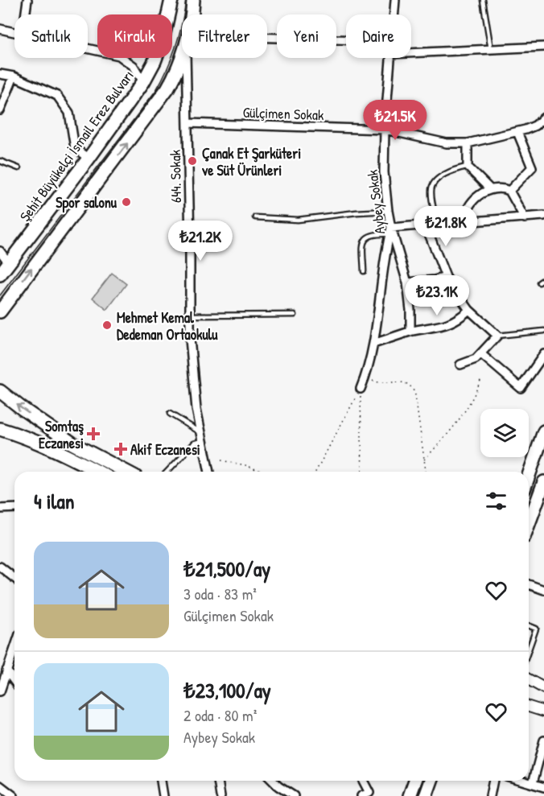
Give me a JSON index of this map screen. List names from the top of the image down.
{
  "streets": {
    "main road": ["Şehit Büyükelçi İsmail Erez Bulvarı"],
    "street": ["Gülçimen Sokak", "644. Sokak", "Aybey Sokak"]
  },
  "crossings": [
    ["Gülçimen Sokak", "644. Sokak"],
    ["Gülçimen Sokak", "Aybey Sokak"]
  ],
  "places": {
    "other": ["Çanak Et Şarküteri ve Süt Ürünleri", "Spor salonu", "Mehmet Kemal Dedeman Ortaokulu"],
    "health": ["Somtaş Eczanesi", "Akif Eczanesi"]
  },
  "page": {
    "chip": [
      "Satılık",
      "Kiralık",
      "Filtreler",
      "Yeni",
      "Daire"
    ],
    "price": [
      "₺21.5K",
      "₺21.8K",
      "₺21.2K",
      "₺23.1K"
    ],
    "heading": "4 ilan",
    "list": [
      {
        "name": "₺21,500/ay",
        "note": "3 oda · 83 m² · Gülçimen Sokak"
      },
      {
        "name": "₺23,100/ay",
        "note": "2 oda · 80 m² · Aybey Sokak"
      }
    ]
  }
}
